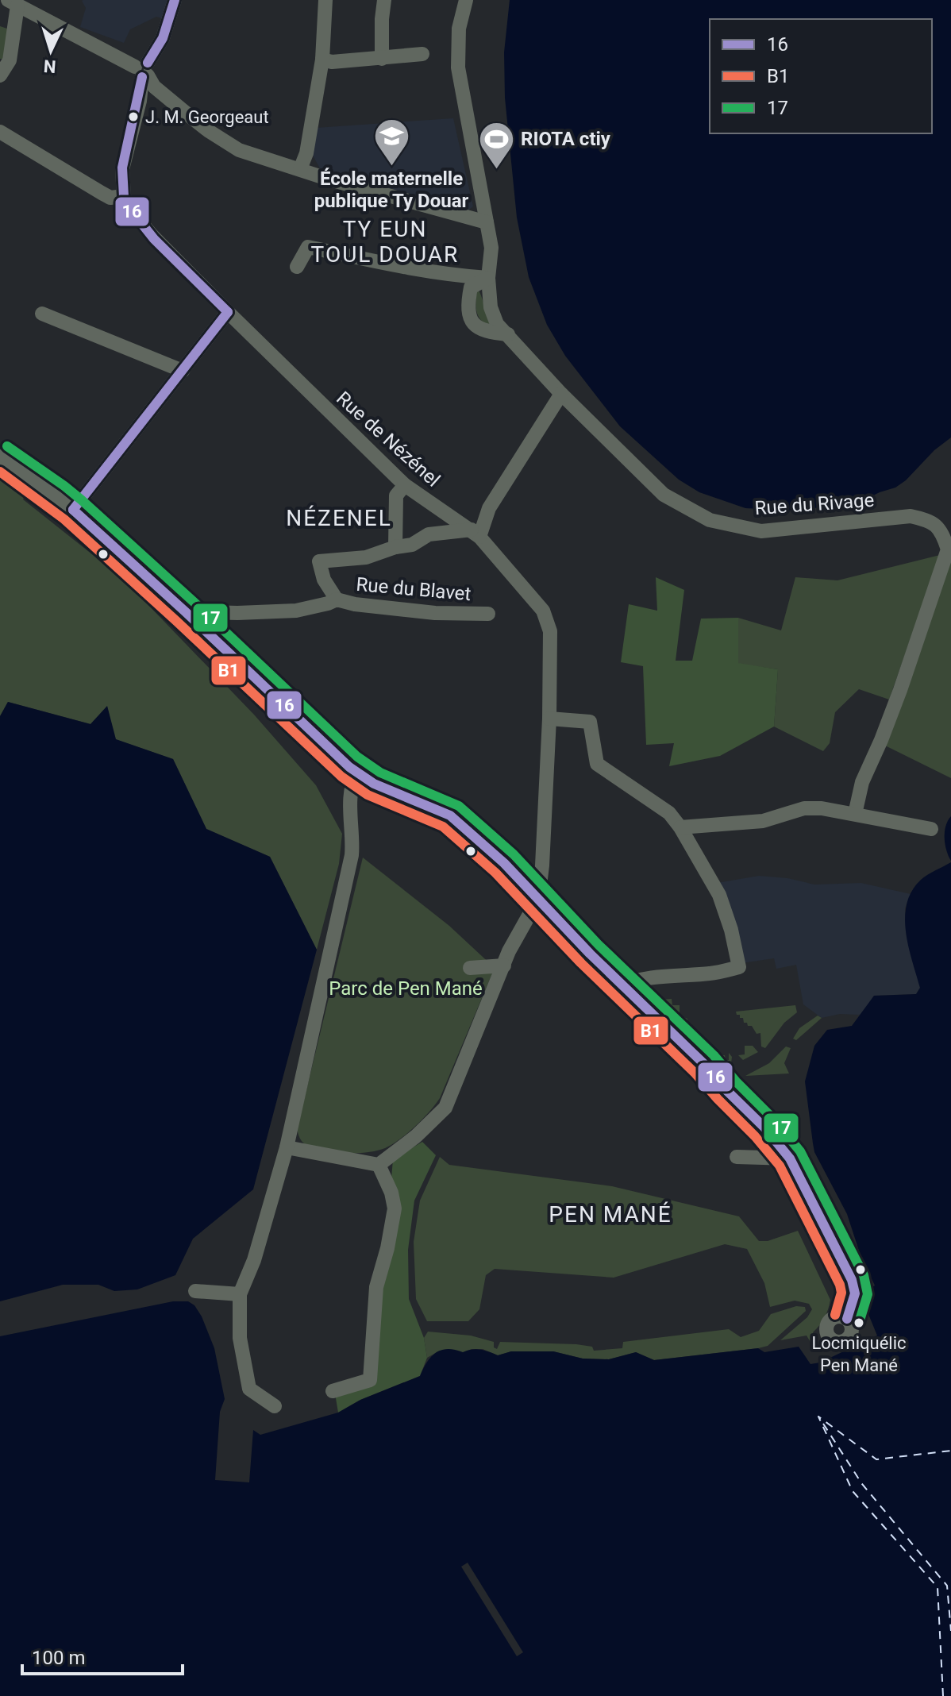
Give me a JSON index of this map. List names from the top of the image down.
{
  "streets": {
    "street": ["Rue de Nézénel", "Rue du Rivage", "Rue du Blavet"]
  },
  "districts": ["TY EUN TOUL DOUAR", "NÉZENEL", "PEN MANÉ"],
  "parks": ["Parc de Pen Mané"],
  "places": {
    "other": ["J. M. Georgeaut", "Locmiquélic Pen Mané"],
    "school or university": ["École maternelle publique Ty Douar"],
    "sports": ["RIOTA ctiy"]
  },
  "lines": ["transit line 16", "transit line 17", "transit line B1"],
  "legend": ["16", "B1", "17"],
  "scale_bar": "100 m",
  "north": "bottom"
}
